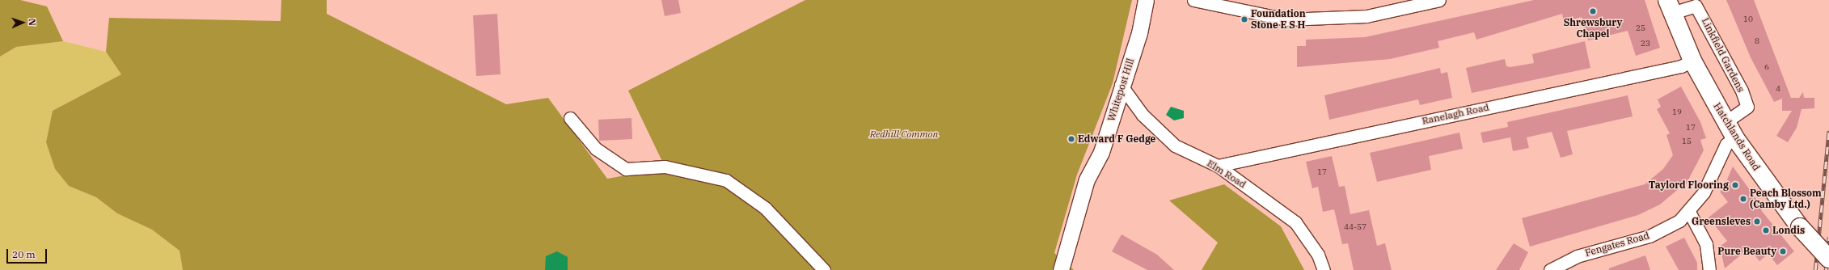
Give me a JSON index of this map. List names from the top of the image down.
{
  "streets": {
    "main road": ["Hatchlands Road"],
    "street": [
      "Linkfield Gardens",
      "Whitepost Hill",
      "Ranelagh Road",
      "Elm Road",
      "Fengates Road"
    ]
  },
  "crossings": [
    ["Linkfield Gardens", "Hatchlands Road"],
    ["Whitepost Hill", "Elm Road"],
    ["Ranelagh Road", "Hatchlands Road"],
    ["Ranelagh Road", "Elm Road"],
    ["Hatchlands Road", "Fengates Road"]
  ],
  "parks": ["Redhill Common"],
  "places": [
    "Shrewsbury Chapel",
    "Foundation Stone E S H",
    "Edward F Gedge",
    "Taylord Flooring",
    "Peach Blossom (Camby Ltd.)",
    "Greensleves",
    "Londis",
    "Pure Beauty"
  ],
  "house_numbers": [
    "10",
    "25",
    "8",
    "23",
    "6",
    "4",
    "19",
    "17",
    "15",
    "17",
    "44-57"
  ],
  "scale_bar": "20 m",
  "north": "right"
}
